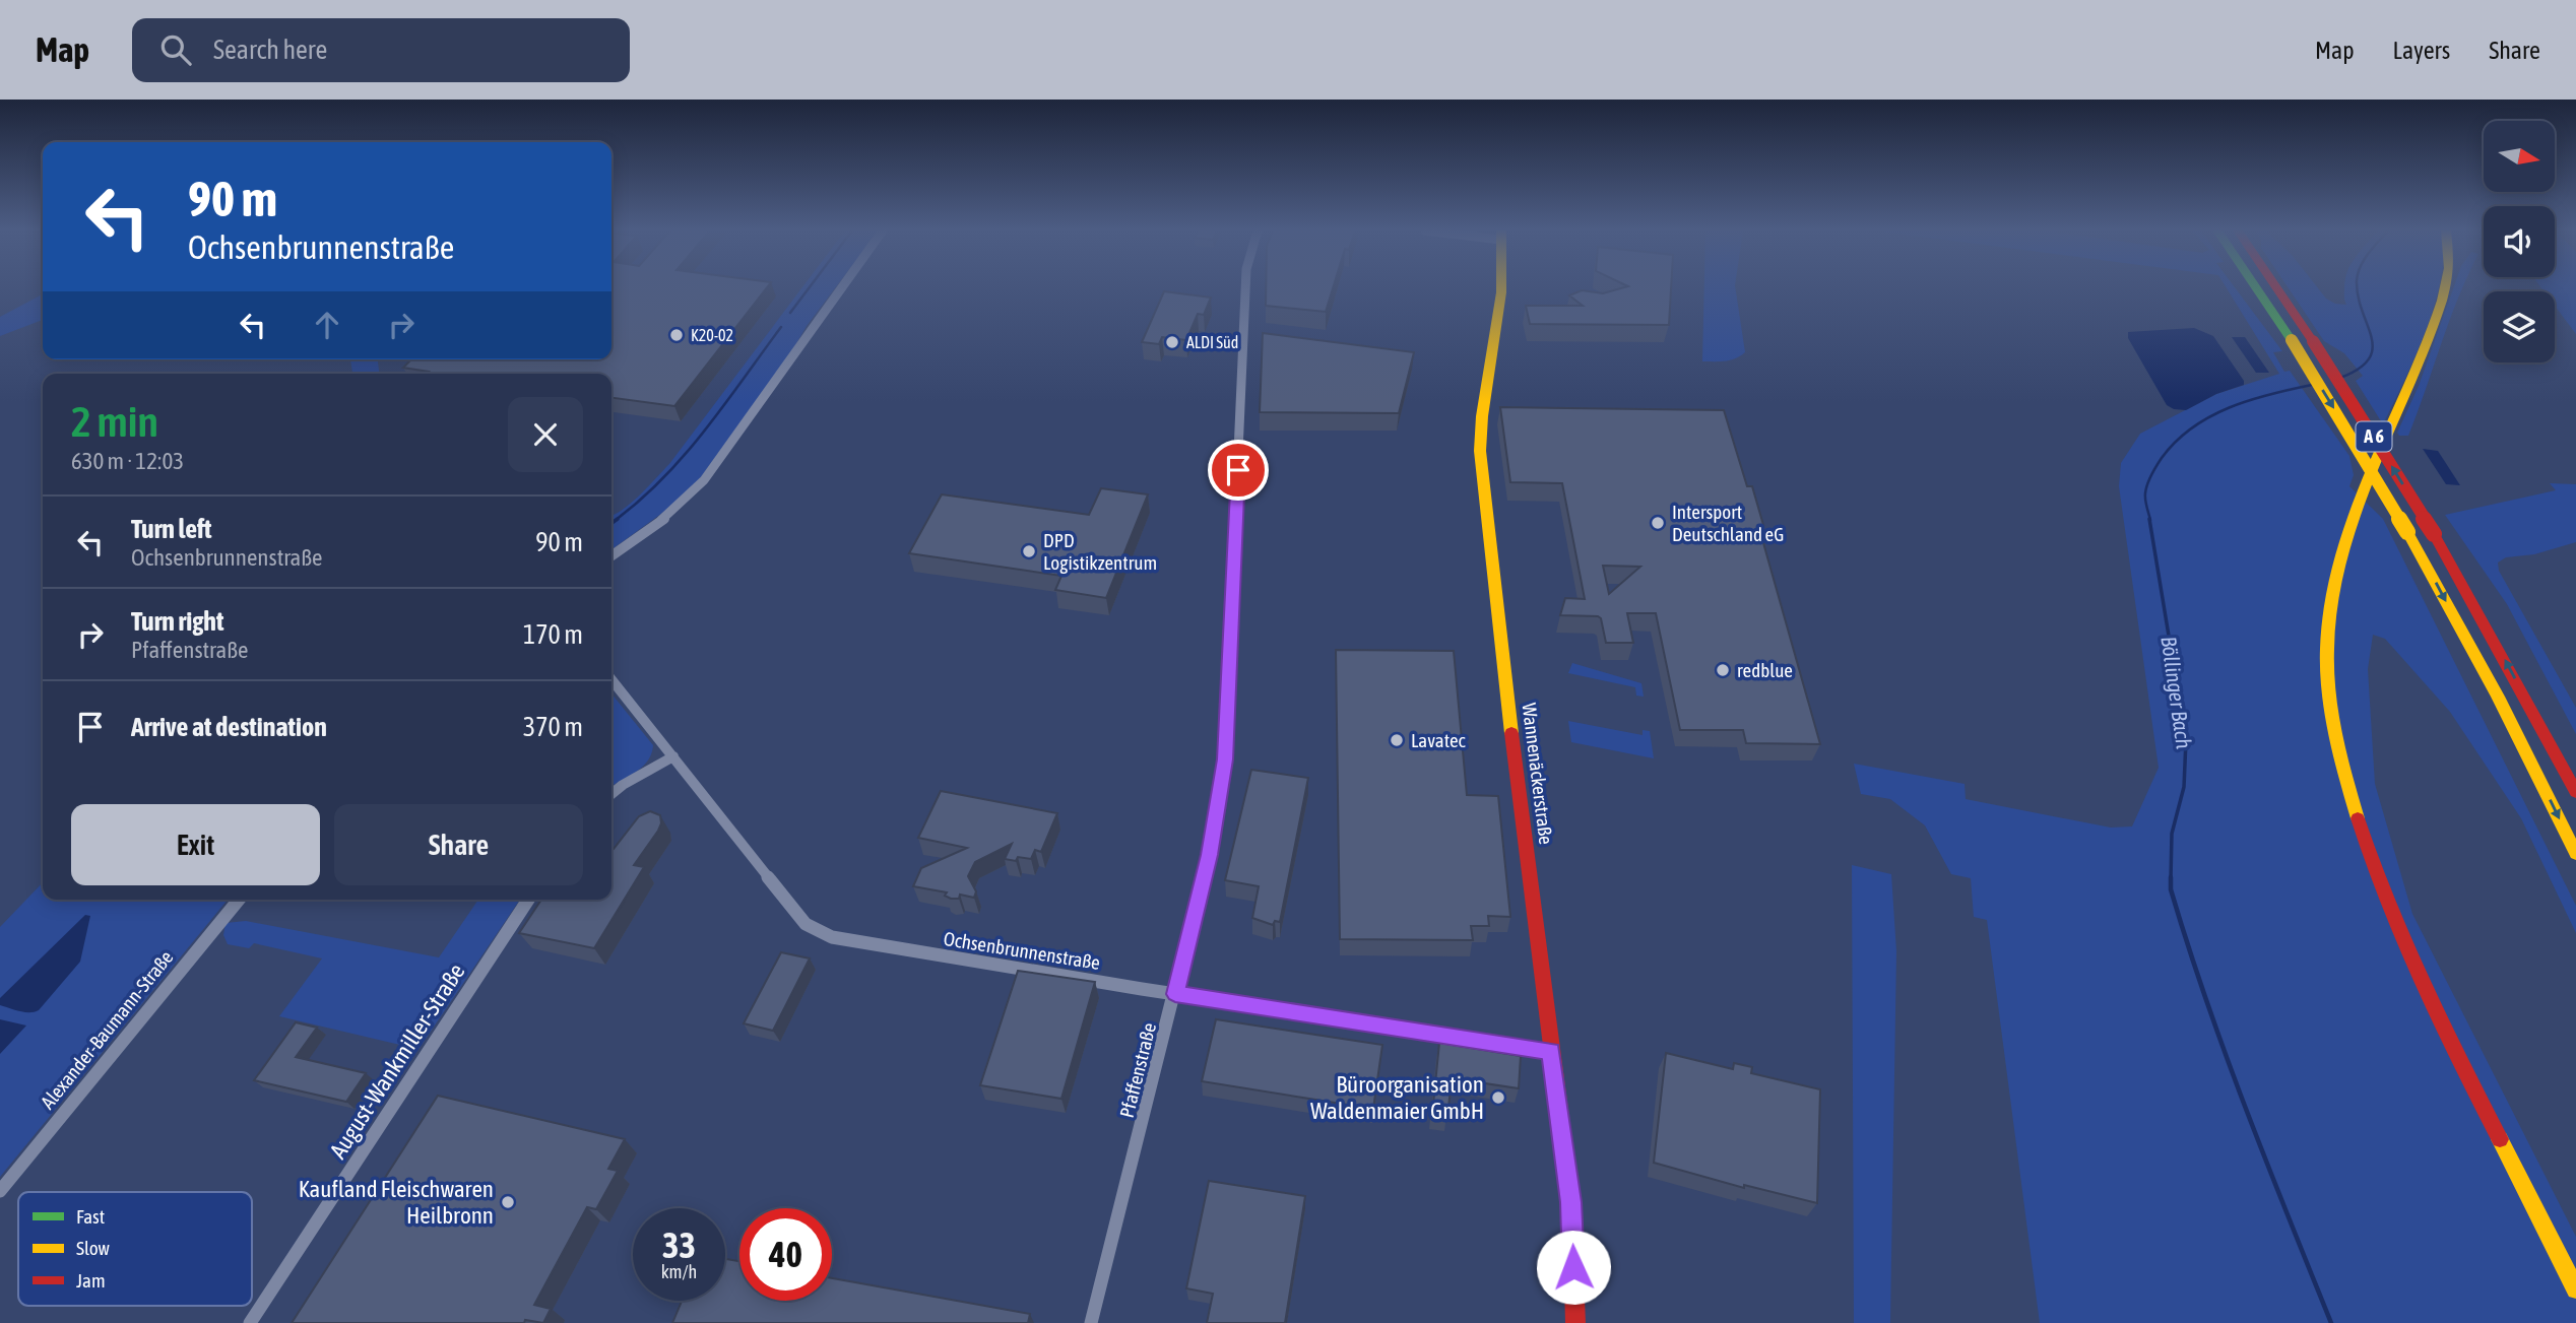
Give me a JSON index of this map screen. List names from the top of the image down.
{
  "streets": {
    "main road": ["A 6", "Wannenäckerstraße"],
    "street": [
      "Ochsenbrunnenstraße",
      "Alexander-Baumann-Straße",
      "August-Wankmiller-Straße",
      "Pfaffenstraße"
    ]
  },
  "crossings": [
    ["Wannenäckerstraße", "Ochsenbrunnenstraße"],
    ["Ochsenbrunnenstraße", "Pfaffenstraße"]
  ],
  "water": ["Böllinger Bach"],
  "places": [
    "K20-02",
    "ALDI Süd",
    "Intersport Deutschland eG",
    "DPD Logistikzentrum",
    "redblue",
    "Lavatec",
    "Büroorganisation Waldenmaier GmbH",
    "Kaufland Fleischwaren Heilbronn"
  ],
  "legend": ["Fast", "Slow", "Jam"],
  "north": "right",
  "page": {
    "header": "Map",
    "search": "Search here",
    "nav": ["Map", "Layers", "Share"],
    "turn": ["90 m", "Ochsenbrunnenstraße"],
    "heading": ["2 min", "630 m · 12:03"],
    "list": [
      {
        "name": "Turn left",
        "note": "Ochsenbrunnenstraße",
        "value": "90 m"
      },
      {
        "name": "Turn right",
        "note": "Pfaffenstraße",
        "value": "170 m"
      },
      {
        "name": "Arrive at destination",
        "value": "370 m"
      }
    ],
    "buttons": ["Exit", "Share"],
    "speed": "33 km/h",
    "limit": "40"
  }
}
